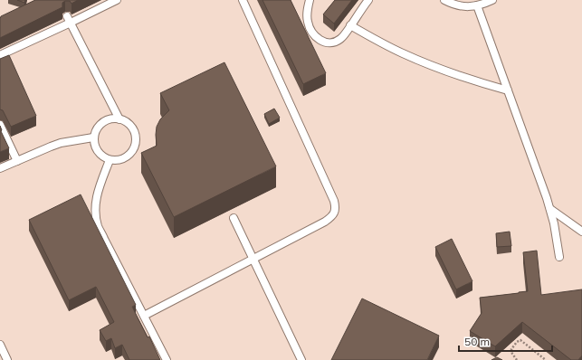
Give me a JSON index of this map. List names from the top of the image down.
{
  "scale_bar": "50 m"
}
